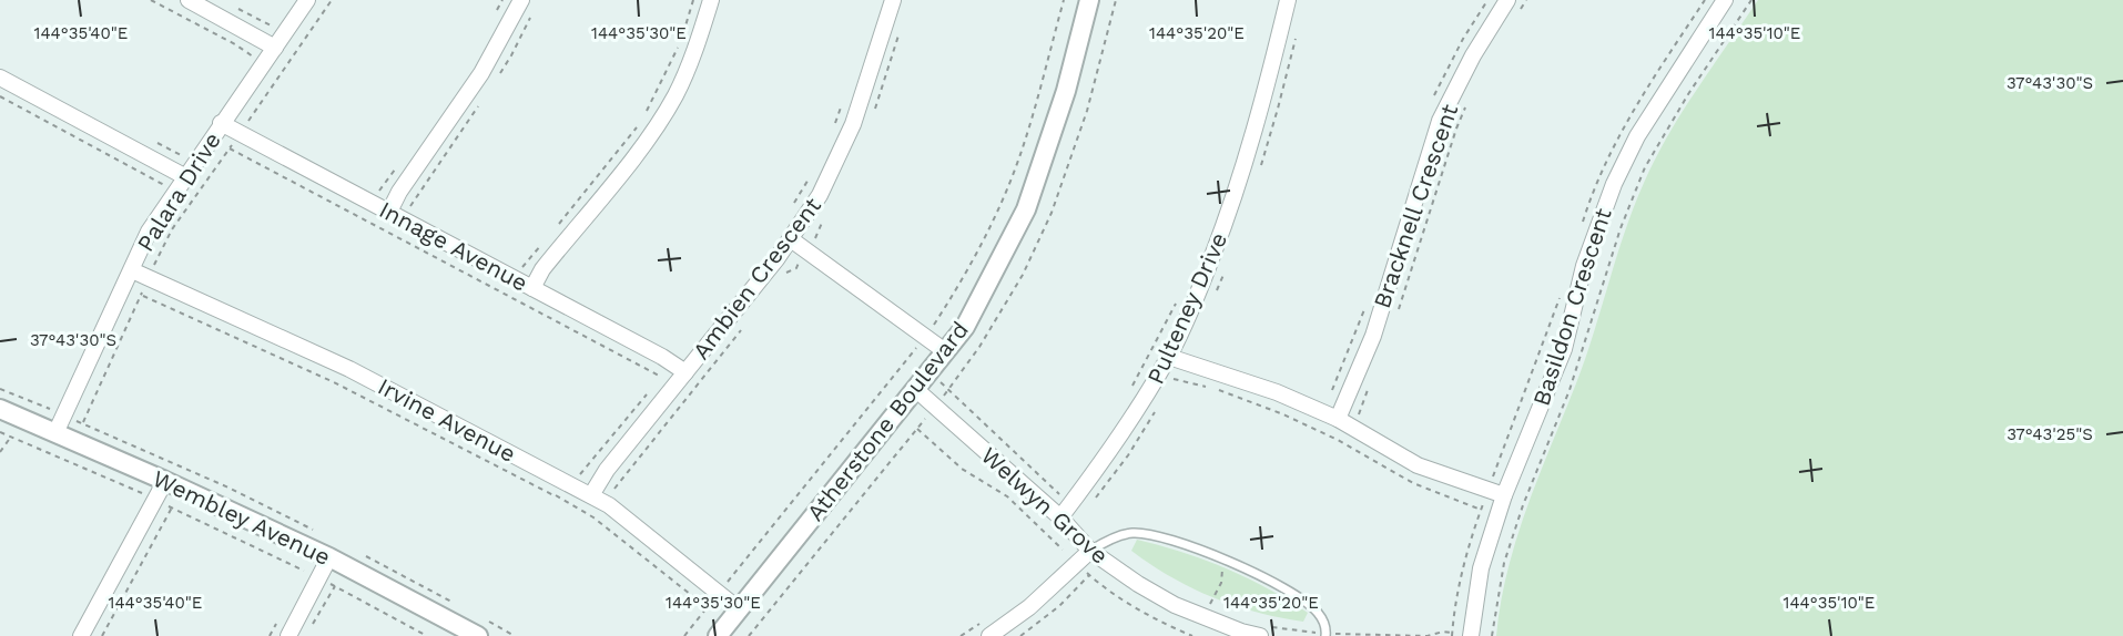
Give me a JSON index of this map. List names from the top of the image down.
{
  "streets": {
    "street": [
      "Palara Drive",
      "Bracknell Crescent",
      "Innage Avenue",
      "Ambien Crescent",
      "Basildon Crescent",
      "Pulteney Drive",
      "Irvine Avenue",
      "Atherstone Boulevard",
      "Welwyn Grove",
      "Wembley Avenue"
    ]
  },
  "crossings": [
    ["Palara Drive", "Innage Avenue"],
    ["Palara Drive", "Irvine Avenue"],
    ["Palara Drive", "Wembley Avenue"],
    ["Innage Avenue", "Ambien Crescent"],
    ["Ambien Crescent", "Irvine Avenue"],
    ["Pulteney Drive", "Welwyn Grove"],
    ["Irvine Avenue", "Atherstone Boulevard"],
    ["Atherstone Boulevard", "Welwyn Grove"]
  ],
  "coordinates": [
    "144°35'40\"E",
    "144°35'30\"E",
    "144°35'20\"E",
    "144°35'10\"E",
    "37°43'30\"S",
    "37°43'25\"S"
  ]
}
